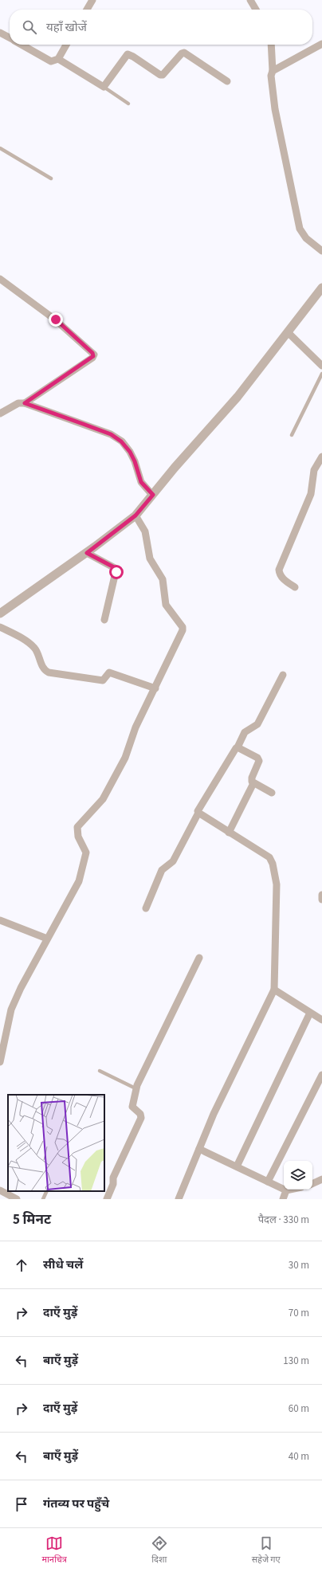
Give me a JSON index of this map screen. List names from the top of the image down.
{
  "page": {
    "search": "यहाँ खोजें",
    "heading": ["5 मिनट", "पैदल · 330 m"],
    "list": [
      ["सीधे चलें", "30 m"],
      ["दाएँ मुड़ें", "70 m"],
      ["बाएँ मुड़ें", "130 m"],
      ["दाएँ मुड़ें", "60 m"],
      ["बाएँ मुड़ें", "40 m"],
      "गंतव्य पर पहुँचे"
    ],
    "nav": ["मानचित्र", "दिशा", "सहेजे गए"]
  }
}
